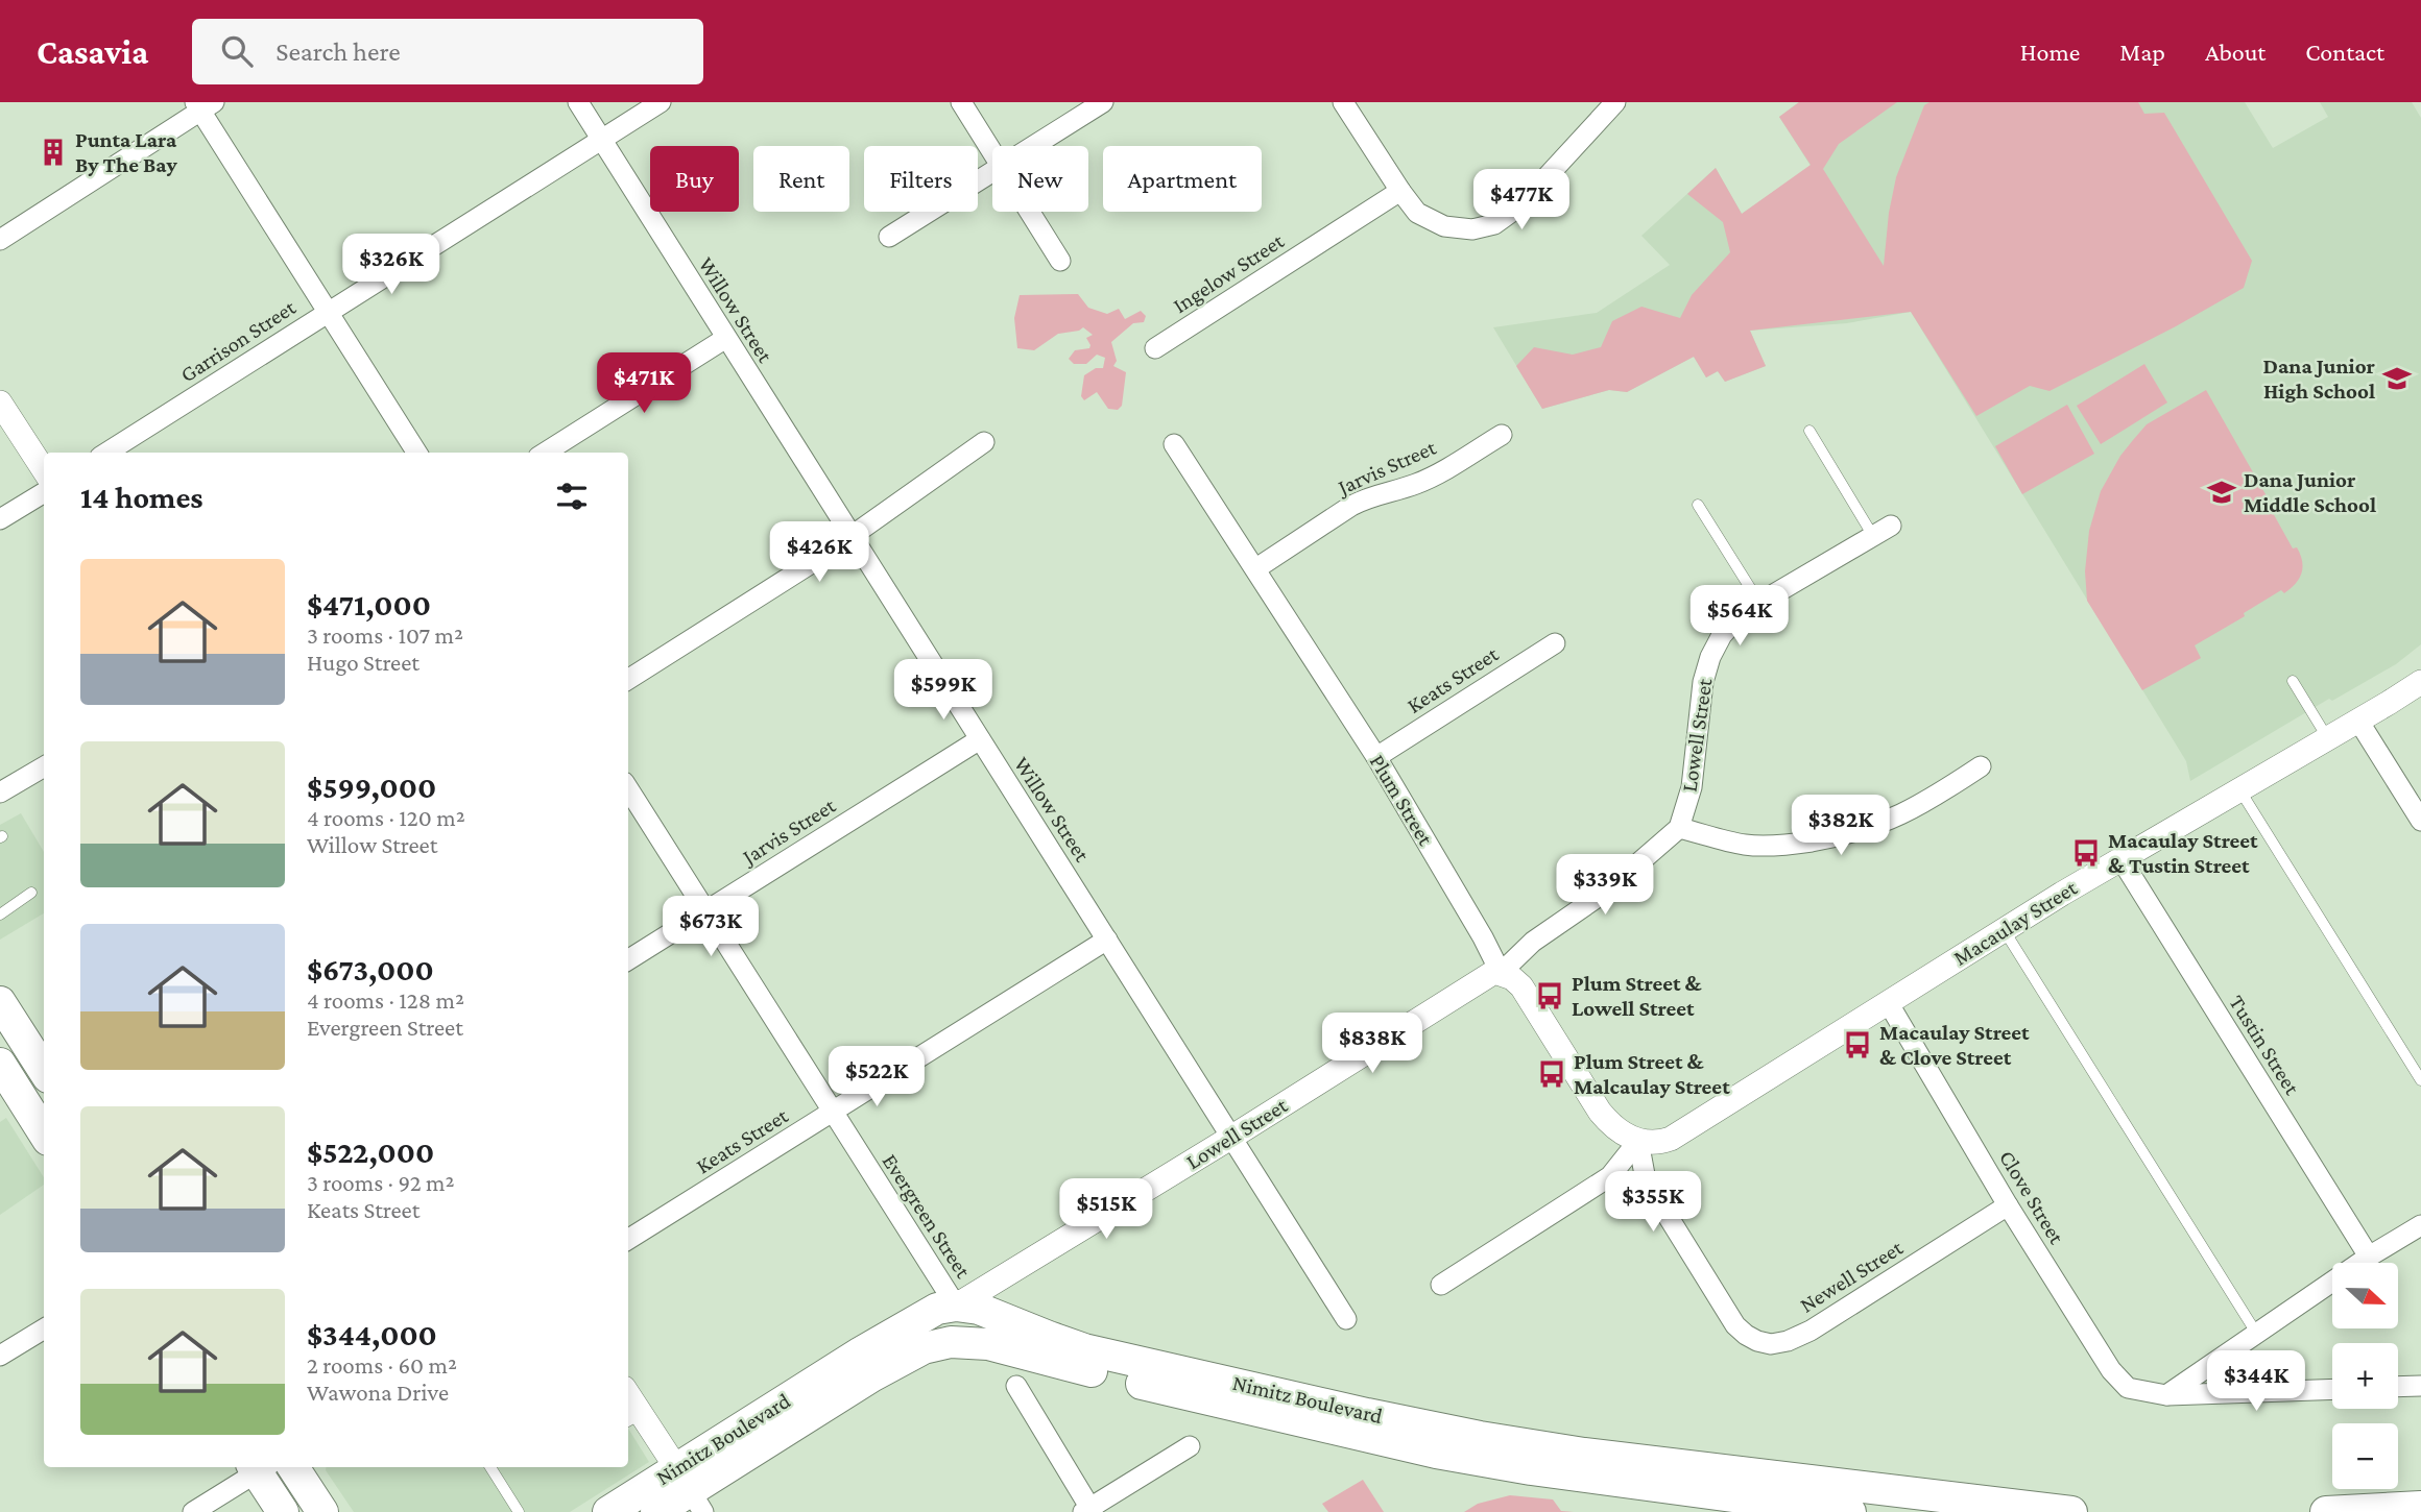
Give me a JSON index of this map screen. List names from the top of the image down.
{
  "streets": {
    "main road": ["Nimitz Boulevard"],
    "street": [
      "Ingelow Street",
      "Willow Street",
      "Garrison Street",
      "Jarvis Street",
      "Keats Street",
      "Lowell Street",
      "Plum Street",
      "Macaulay Street",
      "Tustin Street",
      "Clove Street",
      "Evergreen Street",
      "Newell Street"
    ]
  },
  "crossings": [
    ["Willow Street", "Garrison Street"],
    ["Willow Street", "Jarvis Street"],
    ["Willow Street", "Keats Street"],
    ["Willow Street", "Lowell Street"],
    ["Jarvis Street", "Plum Street"],
    ["Jarvis Street", "Evergreen Street"],
    ["Keats Street", "Plum Street"],
    ["Keats Street", "Evergreen Street"],
    ["Lowell Street", "Plum Street"],
    ["Lowell Street", "Evergreen Street"],
    ["Lowell Street", "Nimitz Boulevard"],
    ["Plum Street", "Macaulay Street"],
    ["Plum Street", "Newell Street"],
    ["Macaulay Street", "Tustin Street"],
    ["Macaulay Street", "Clove Street"],
    ["Macaulay Street", "Newell Street"],
    ["Clove Street", "Newell Street"],
    ["Evergreen Street", "Nimitz Boulevard"]
  ],
  "places": {
    "building": ["Punta Lara By The Bay"],
    "school or university": ["Dana Junior High School", "Dana Junior Middle School"],
    "bus stop": [
      "Macaulay Street & Tustin Street",
      "Plum Street & Lowell Street",
      "Macaulay Street & Clove Street",
      "Plum Street & Malcaulay Street"
    ]
  },
  "north": "right",
  "page": {
    "header": "Casavia",
    "search": "Search here",
    "nav": [
      "Home",
      "Map",
      "About",
      "Contact"
    ],
    "chip": [
      "Buy",
      "Rent",
      "Filters",
      "New",
      "Apartment"
    ],
    "price": [
      "$477K",
      "$326K",
      "$471K",
      "$426K",
      "$564K",
      "$599K",
      "$382K",
      "$339K",
      "$673K",
      "$838K",
      "$522K",
      "$355K",
      "$515K",
      "$344K"
    ],
    "heading": "14 homes",
    "list": [
      {
        "name": "$471,000",
        "note": "3 rooms · 107 m² · Hugo Street"
      },
      {
        "name": "$599,000",
        "note": "4 rooms · 120 m² · Willow Street"
      },
      {
        "name": "$673,000",
        "note": "4 rooms · 128 m² · Evergreen Street"
      },
      {
        "name": "$522,000",
        "note": "3 rooms · 92 m² · Keats Street"
      },
      {
        "name": "$344,000",
        "note": "2 rooms · 60 m² · Wawona Drive"
      }
    ],
    "map_buttons": ["+", "−"]
  }
}
